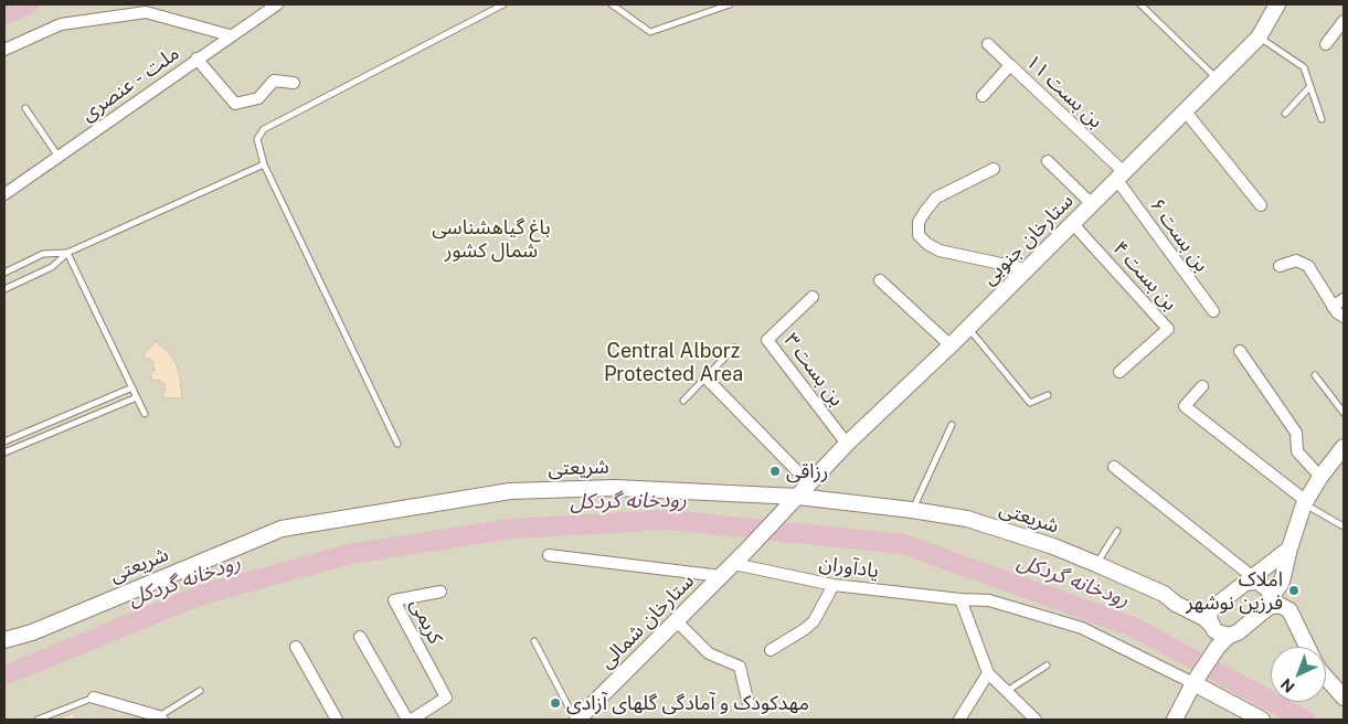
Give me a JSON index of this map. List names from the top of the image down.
{
  "streets": {
    "street": [
      "ملت - عنصری",
      "بن بست ۱۱",
      "بن بست ۶",
      "ستارخان جنوبی",
      "بن بست ۴",
      "بن بست ۳",
      "شریعتی",
      "یادآوران",
      "کریمی",
      "ستارخان شمالی"
    ]
  },
  "crossings": [
    ["بن بست ۱۱", "بن بست ۶"],
    ["بن بست ۱۱", "ستارخان جنوبی"],
    ["بن بست ۶", "ستارخان جنوبی"],
    ["ستارخان جنوبی", "بن بست ۴"],
    ["ستارخان جنوبی", "بن بست ۳"],
    ["ستارخان جنوبی", "شریعتی"],
    ["ستارخان جنوبی", "ستارخان شمالی"],
    ["یادآوران", "ستارخان شمالی"]
  ],
  "water": ["رودخانه گردکل"],
  "parks": ["باغ گیاهشناسی شمال کشور", "Central Alborz Protected Area"],
  "places": ["رزاقی", "املاک فرزین نوشهر", "مهدکودک و آمادگی گلهای آزادی"],
  "north": "bottom left"
}
